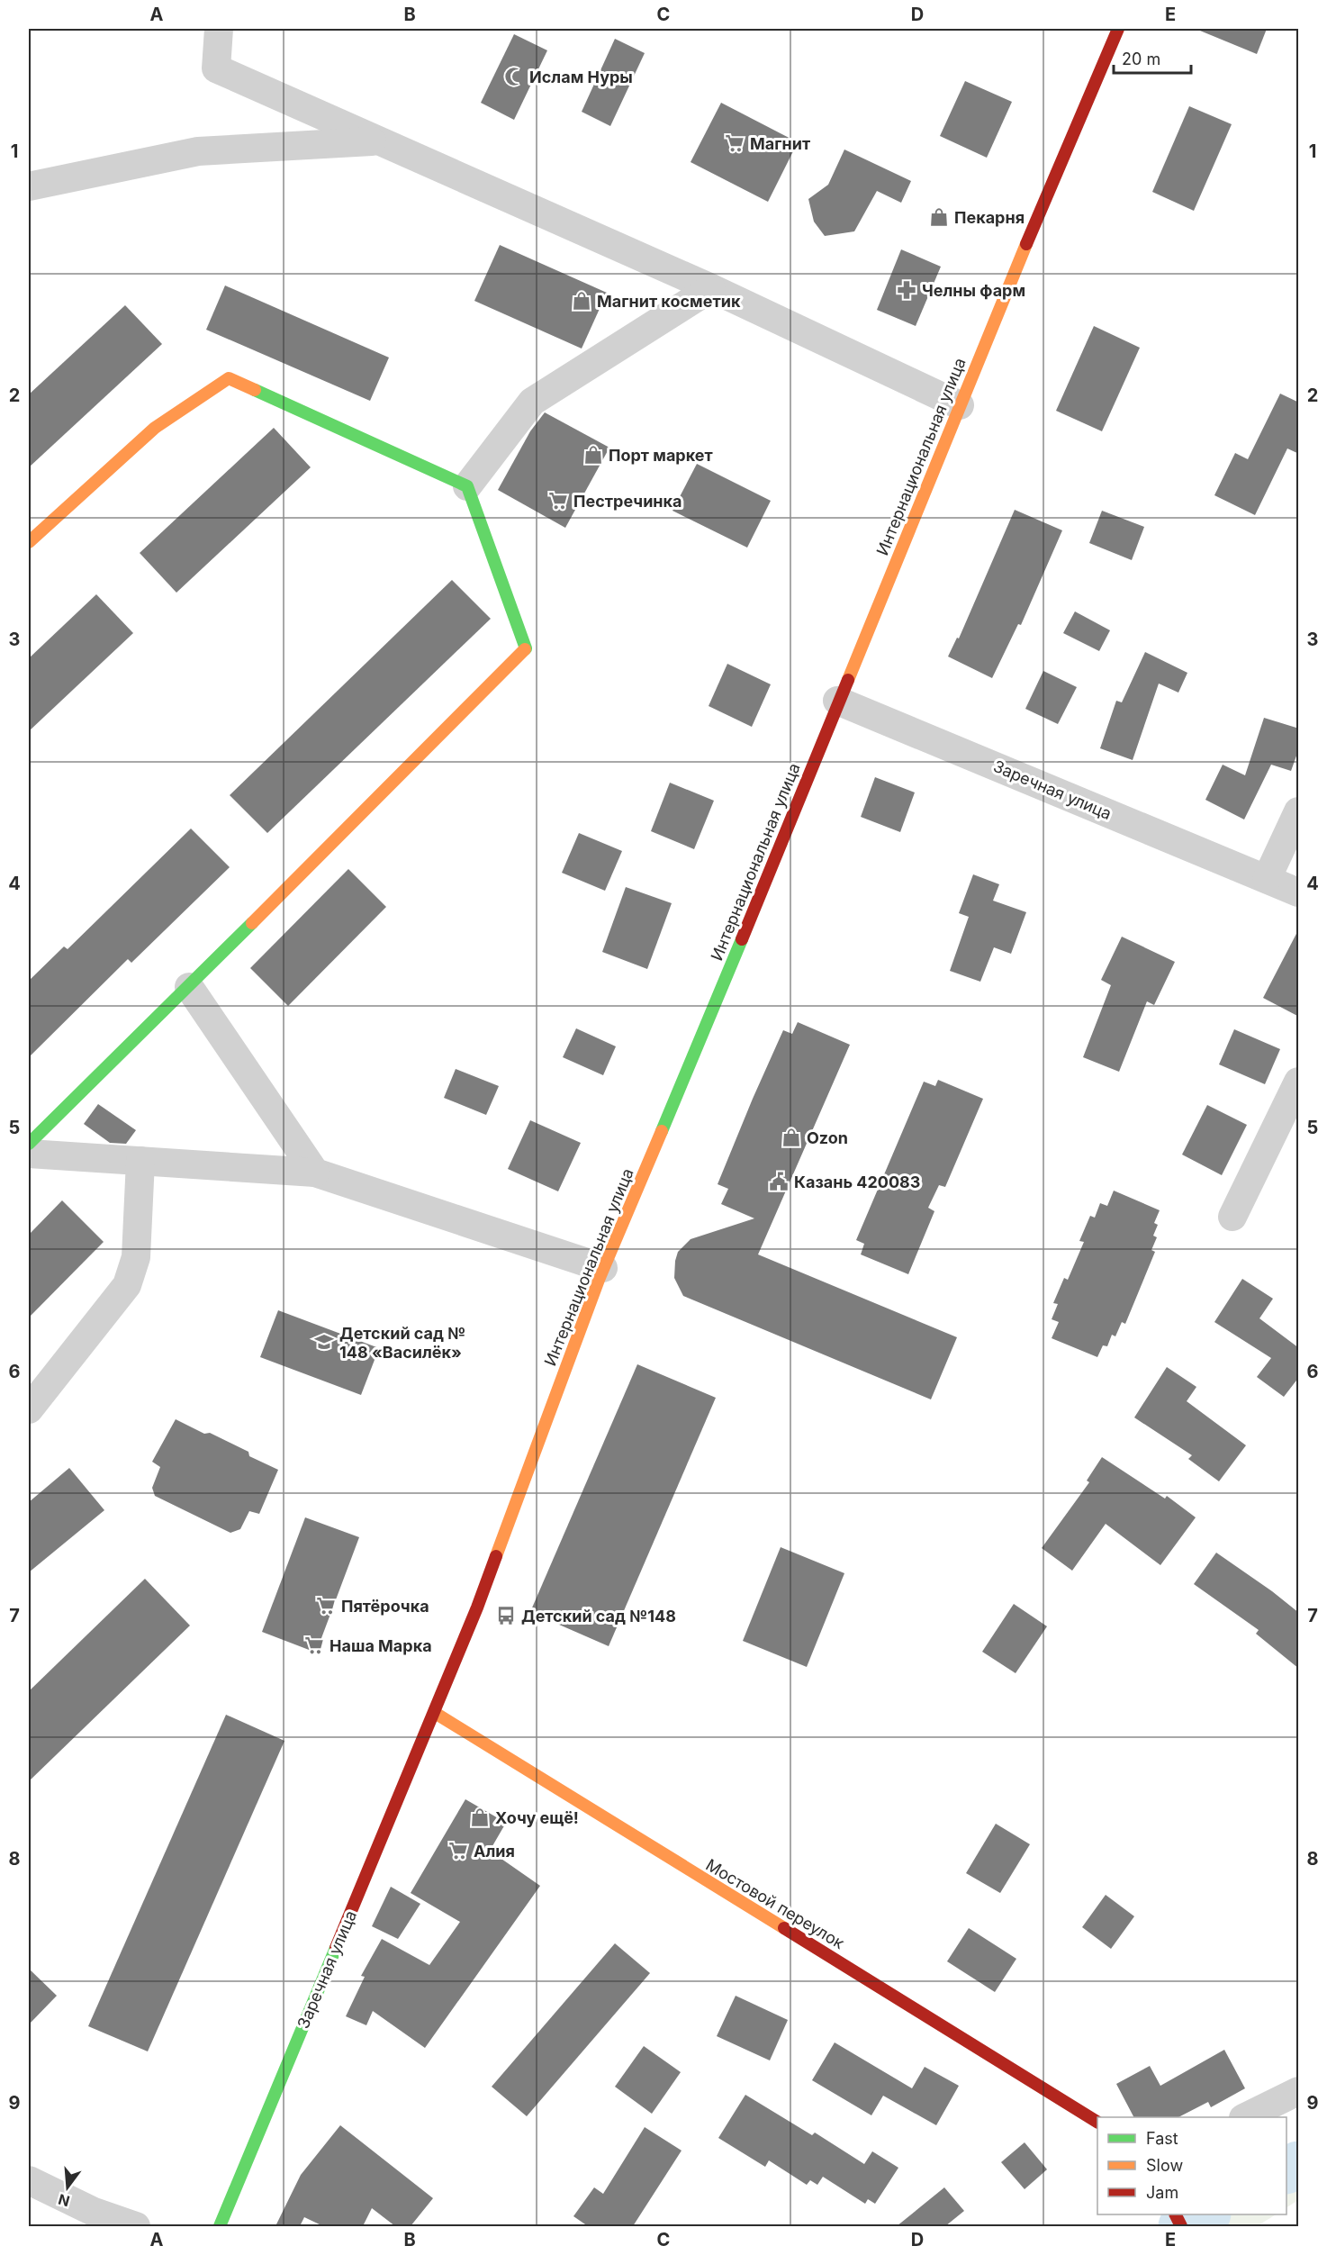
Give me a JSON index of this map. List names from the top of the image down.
{
  "streets": {
    "street": ["Интернациональная улица", "Заречная улица", "Мостовой переулок"]
  },
  "crossings": [
    ["Интернациональная улица", "Заречная улица"],
    ["Интернациональная улица", "Мостовой переулок"],
    ["Заречная улица", "Мостовой переулок"]
  ],
  "places": {
    "mosque": ["Ислам Нуры"],
    "supermarket": [
      "Магнит",
      "Пестречинка",
      "Пятёрочка",
      "Наша Марка",
      "Алия"
    ],
    "shop": [
      "Пекарня",
      "Магнит косметик",
      "Порт маркет",
      "Ozon",
      "Хочу ещё!"
    ],
    "pharmacy": ["Челны фарм"],
    "public building": ["Казань 420083"],
    "school or university": ["Детский сад № 148 «Василёк»"],
    "bus stop": ["Детский сад №148"]
  },
  "legend": ["Fast", "Slow", "Jam"],
  "scale_bar": "20 m",
  "north": "bottom",
  "grid": {
    "columns": [
      "A",
      "B",
      "C",
      "D",
      "E"
    ],
    "rows": [
      "1",
      "2",
      "3",
      "4",
      "5",
      "6",
      "7",
      "8",
      "9"
    ]
  }
}
